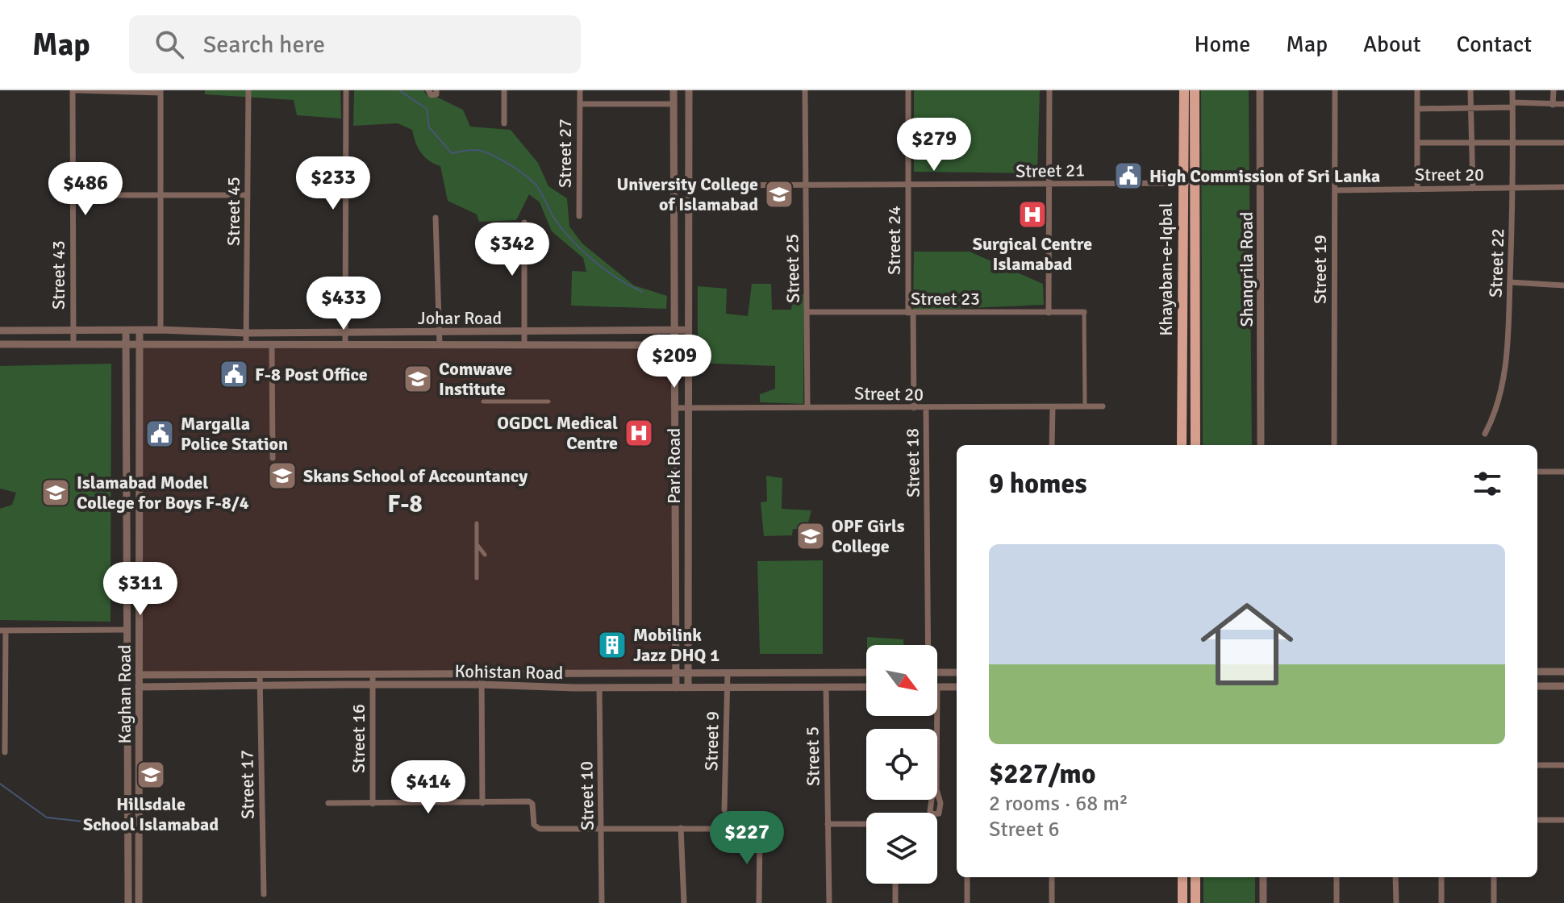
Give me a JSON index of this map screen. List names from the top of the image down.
{
  "streets": {
    "main road": ["Khayaban-e-Iqbal"],
    "street": [
      "Street 27",
      "Street 21",
      "Street 20",
      "Street 45",
      "Street 24",
      "Street 22",
      "Street 25",
      "Shangrila Road",
      "Street 19",
      "Street 43",
      "Street 23",
      "Johar Road",
      "Street 18",
      "Park Road",
      "Kohistan Road",
      "Kaghan Road",
      "Street 16",
      "Street 9",
      "Street 5",
      "Street 17",
      "Street 10"
    ]
  },
  "crossings": [
    ["Street 21", "Street 24"],
    ["Street 21", "Street 25"],
    ["Street 21", "Khayaban-e-Iqbal"],
    ["Street 21", "Park Road"],
    ["Street 20", "Street 24"],
    ["Street 20", "Street 22"],
    ["Street 20", "Street 25"],
    ["Street 20", "Street 19"],
    ["Street 20", "Street 18"],
    ["Street 20", "Park Road"],
    ["Street 45", "Johar Road"],
    ["Street 24", "Street 23"],
    ["Street 25", "Street 23"],
    ["Street 43", "Johar Road"],
    ["Johar Road", "Park Road"],
    ["Johar Road", "Kaghan Road"],
    ["Park Road", "Kohistan Road"],
    ["Kohistan Road", "Kaghan Road"],
    ["Kohistan Road", "Street 16"],
    ["Kohistan Road", "Street 9"],
    ["Kohistan Road", "Street 5"],
    ["Kohistan Road", "Street 17"],
    ["Kohistan Road", "Street 10"]
  ],
  "districts": ["F-8"],
  "places": {
    "public building": ["High Commission of Sri Lanka", "F-8 Post Office", "Margalla Police Station"],
    "school or university": [
      "University College of Islamabad",
      "Comwave Institute",
      "Skans School of Accountancy",
      "Islamabad Model College for Boys F-8/4",
      "OPF Girls College",
      "Hillsdale School Islamabad"
    ],
    "hospital": ["Surgical Centre Islamabad", "OGDCL Medical Centre"],
    "building": ["Mobilink Jazz DHQ 1"]
  },
  "north": "bottom right",
  "page": {
    "header": "Map",
    "search": "Search here",
    "nav": [
      "Home",
      "Map",
      "About",
      "Contact"
    ],
    "price": [
      "$279",
      "$233",
      "$486",
      "$342",
      "$433",
      "$209",
      "$311",
      "$414",
      "$227"
    ],
    "heading": "9 homes",
    "list": [
      {
        "name": "$227/mo",
        "note": "2 rooms · 68 m² · Street 6"
      }
    ]
  }
}
